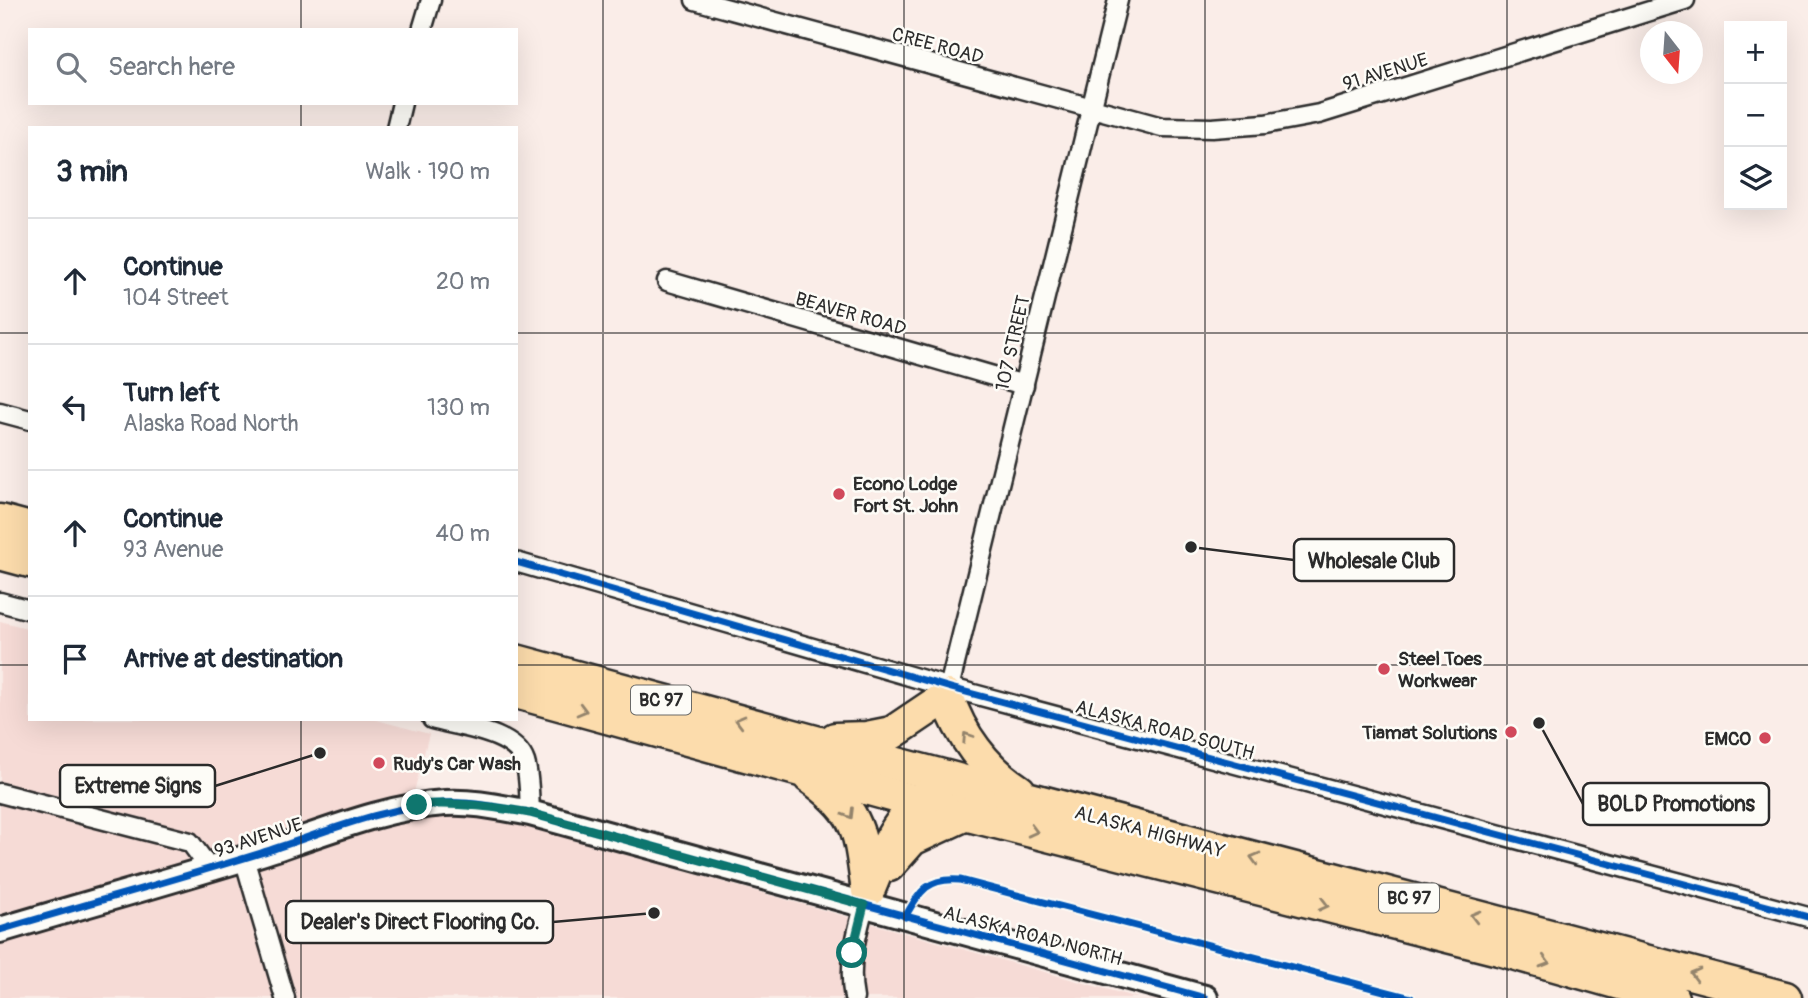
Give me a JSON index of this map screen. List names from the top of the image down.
{
  "streets": {
    "highway": ["BC 97", "ALASKA HIGHWAY"],
    "street": [
      "CREE ROAD",
      "91 AVENUE",
      "BEAVER ROAD",
      "107 STREET",
      "ALASKA ROAD SOUTH",
      "93 AVENUE",
      "ALASKA ROAD NORTH"
    ]
  },
  "crossings": [
    ["CREE ROAD", "91 AVENUE"],
    ["CREE ROAD", "107 STREET"],
    ["91 AVENUE", "107 STREET"],
    ["BEAVER ROAD", "107 STREET"],
    ["107 STREET", "ALASKA ROAD SOUTH"],
    ["93 AVENUE", "ALASKA ROAD NORTH"]
  ],
  "places": [
    "Econo Lodge Fort St. John",
    "Wholesale Club",
    "Steel Toes Workwear",
    "BOLD Promotions",
    "Tiamat Solutions",
    "EMCO",
    "Extreme Signs",
    "Rudy's Car Wash",
    "Dealer's Direct Flooring Co."
  ],
  "north": "bottom",
  "page": {
    "map_buttons": ["+", "−"],
    "search": "Search here",
    "heading": ["3 min", "Walk · 190 m"],
    "list": [
      ["Continue", "104 Street", "20 m"],
      ["Turn left", "Alaska Road North", "130 m"],
      ["Continue", "93 Avenue", "40 m"],
      "Arrive at destination"
    ]
  }
}
